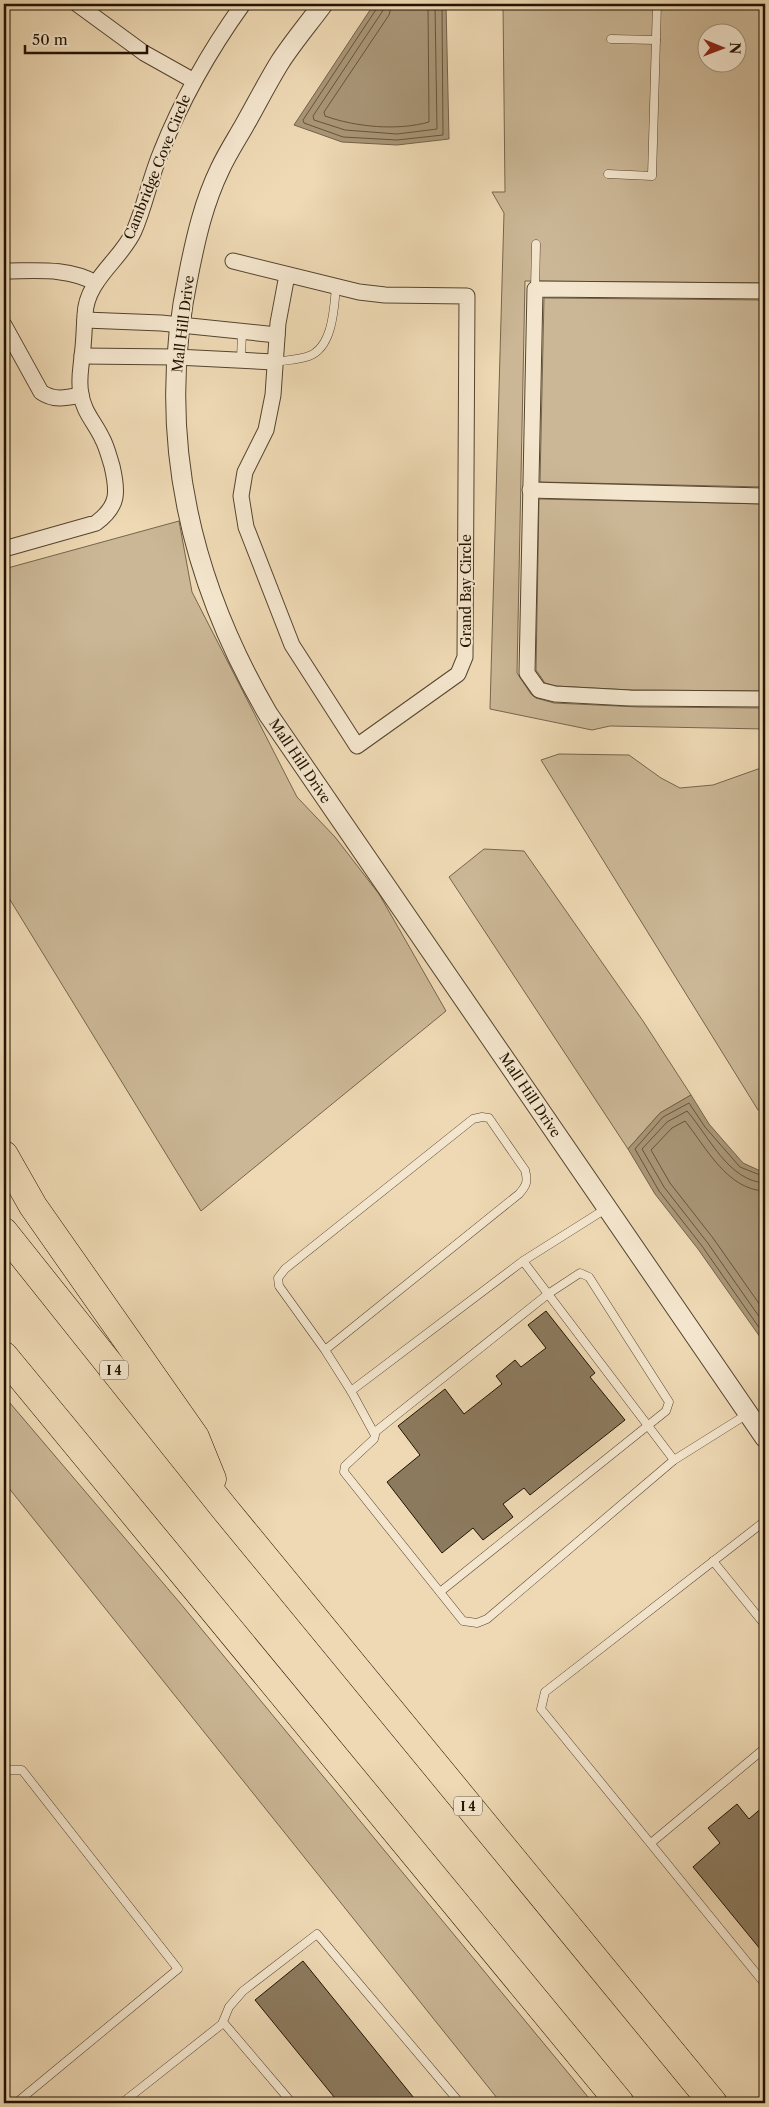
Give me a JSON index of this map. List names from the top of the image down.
{
  "streets": {
    "highway": ["I 4"],
    "street": ["Cambridge Cove Circle", "Mall Hill Drive", "Grand Bay Circle"]
  },
  "scale_bar": "50 m",
  "north": "right"
}
